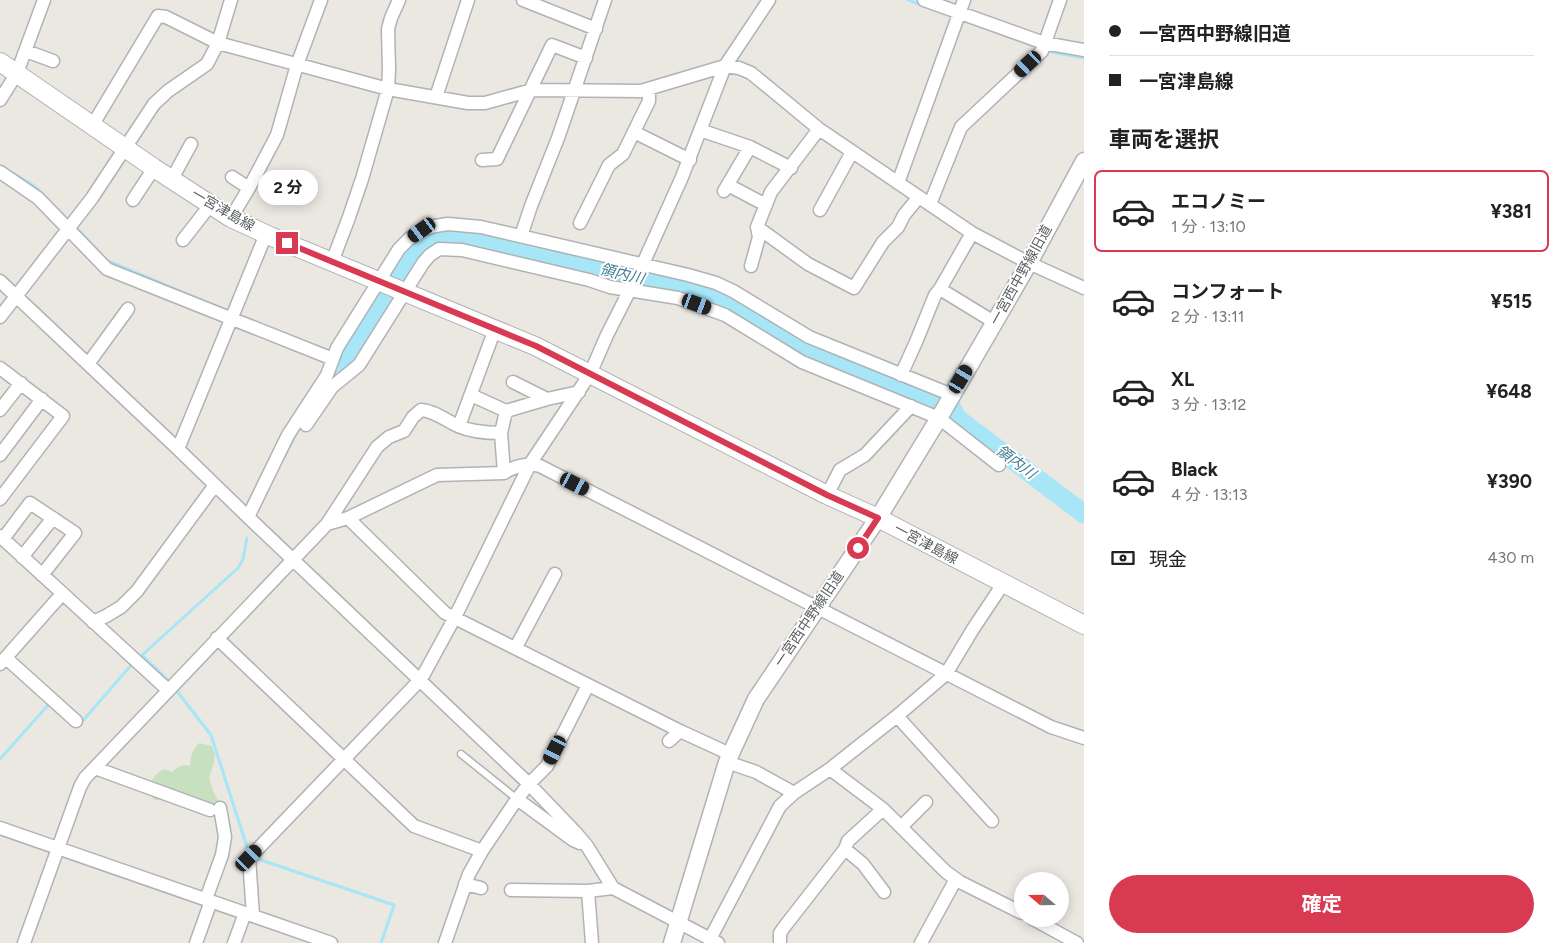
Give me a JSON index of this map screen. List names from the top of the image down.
{
  "streets": {
    "main road": ["一宮津島線"],
    "street": ["一宮西中野線旧道"]
  },
  "crossings": [
    ["一宮津島線", "一宮西中野線旧道"]
  ],
  "water": ["領内川"],
  "north": "left",
  "page": {
    "banner": ["一宮西中野線旧道", "一宮津島線"],
    "heading": "車両を選択",
    "bubble": "2 分",
    "list": [
      {
        "name": "エコノミー",
        "note": "1 分 · 13:10",
        "value": "¥381"
      },
      {
        "name": "コンフォート",
        "note": "2 分 · 13:11",
        "value": "¥515"
      },
      {
        "name": "XL",
        "note": "3 分 · 13:12",
        "value": "¥648"
      },
      {
        "name": "Black",
        "note": "4 分 · 13:13",
        "value": "¥390"
      }
    ],
    "pay": ["現金", "430 m"],
    "buttons": "確定"
  }
}
